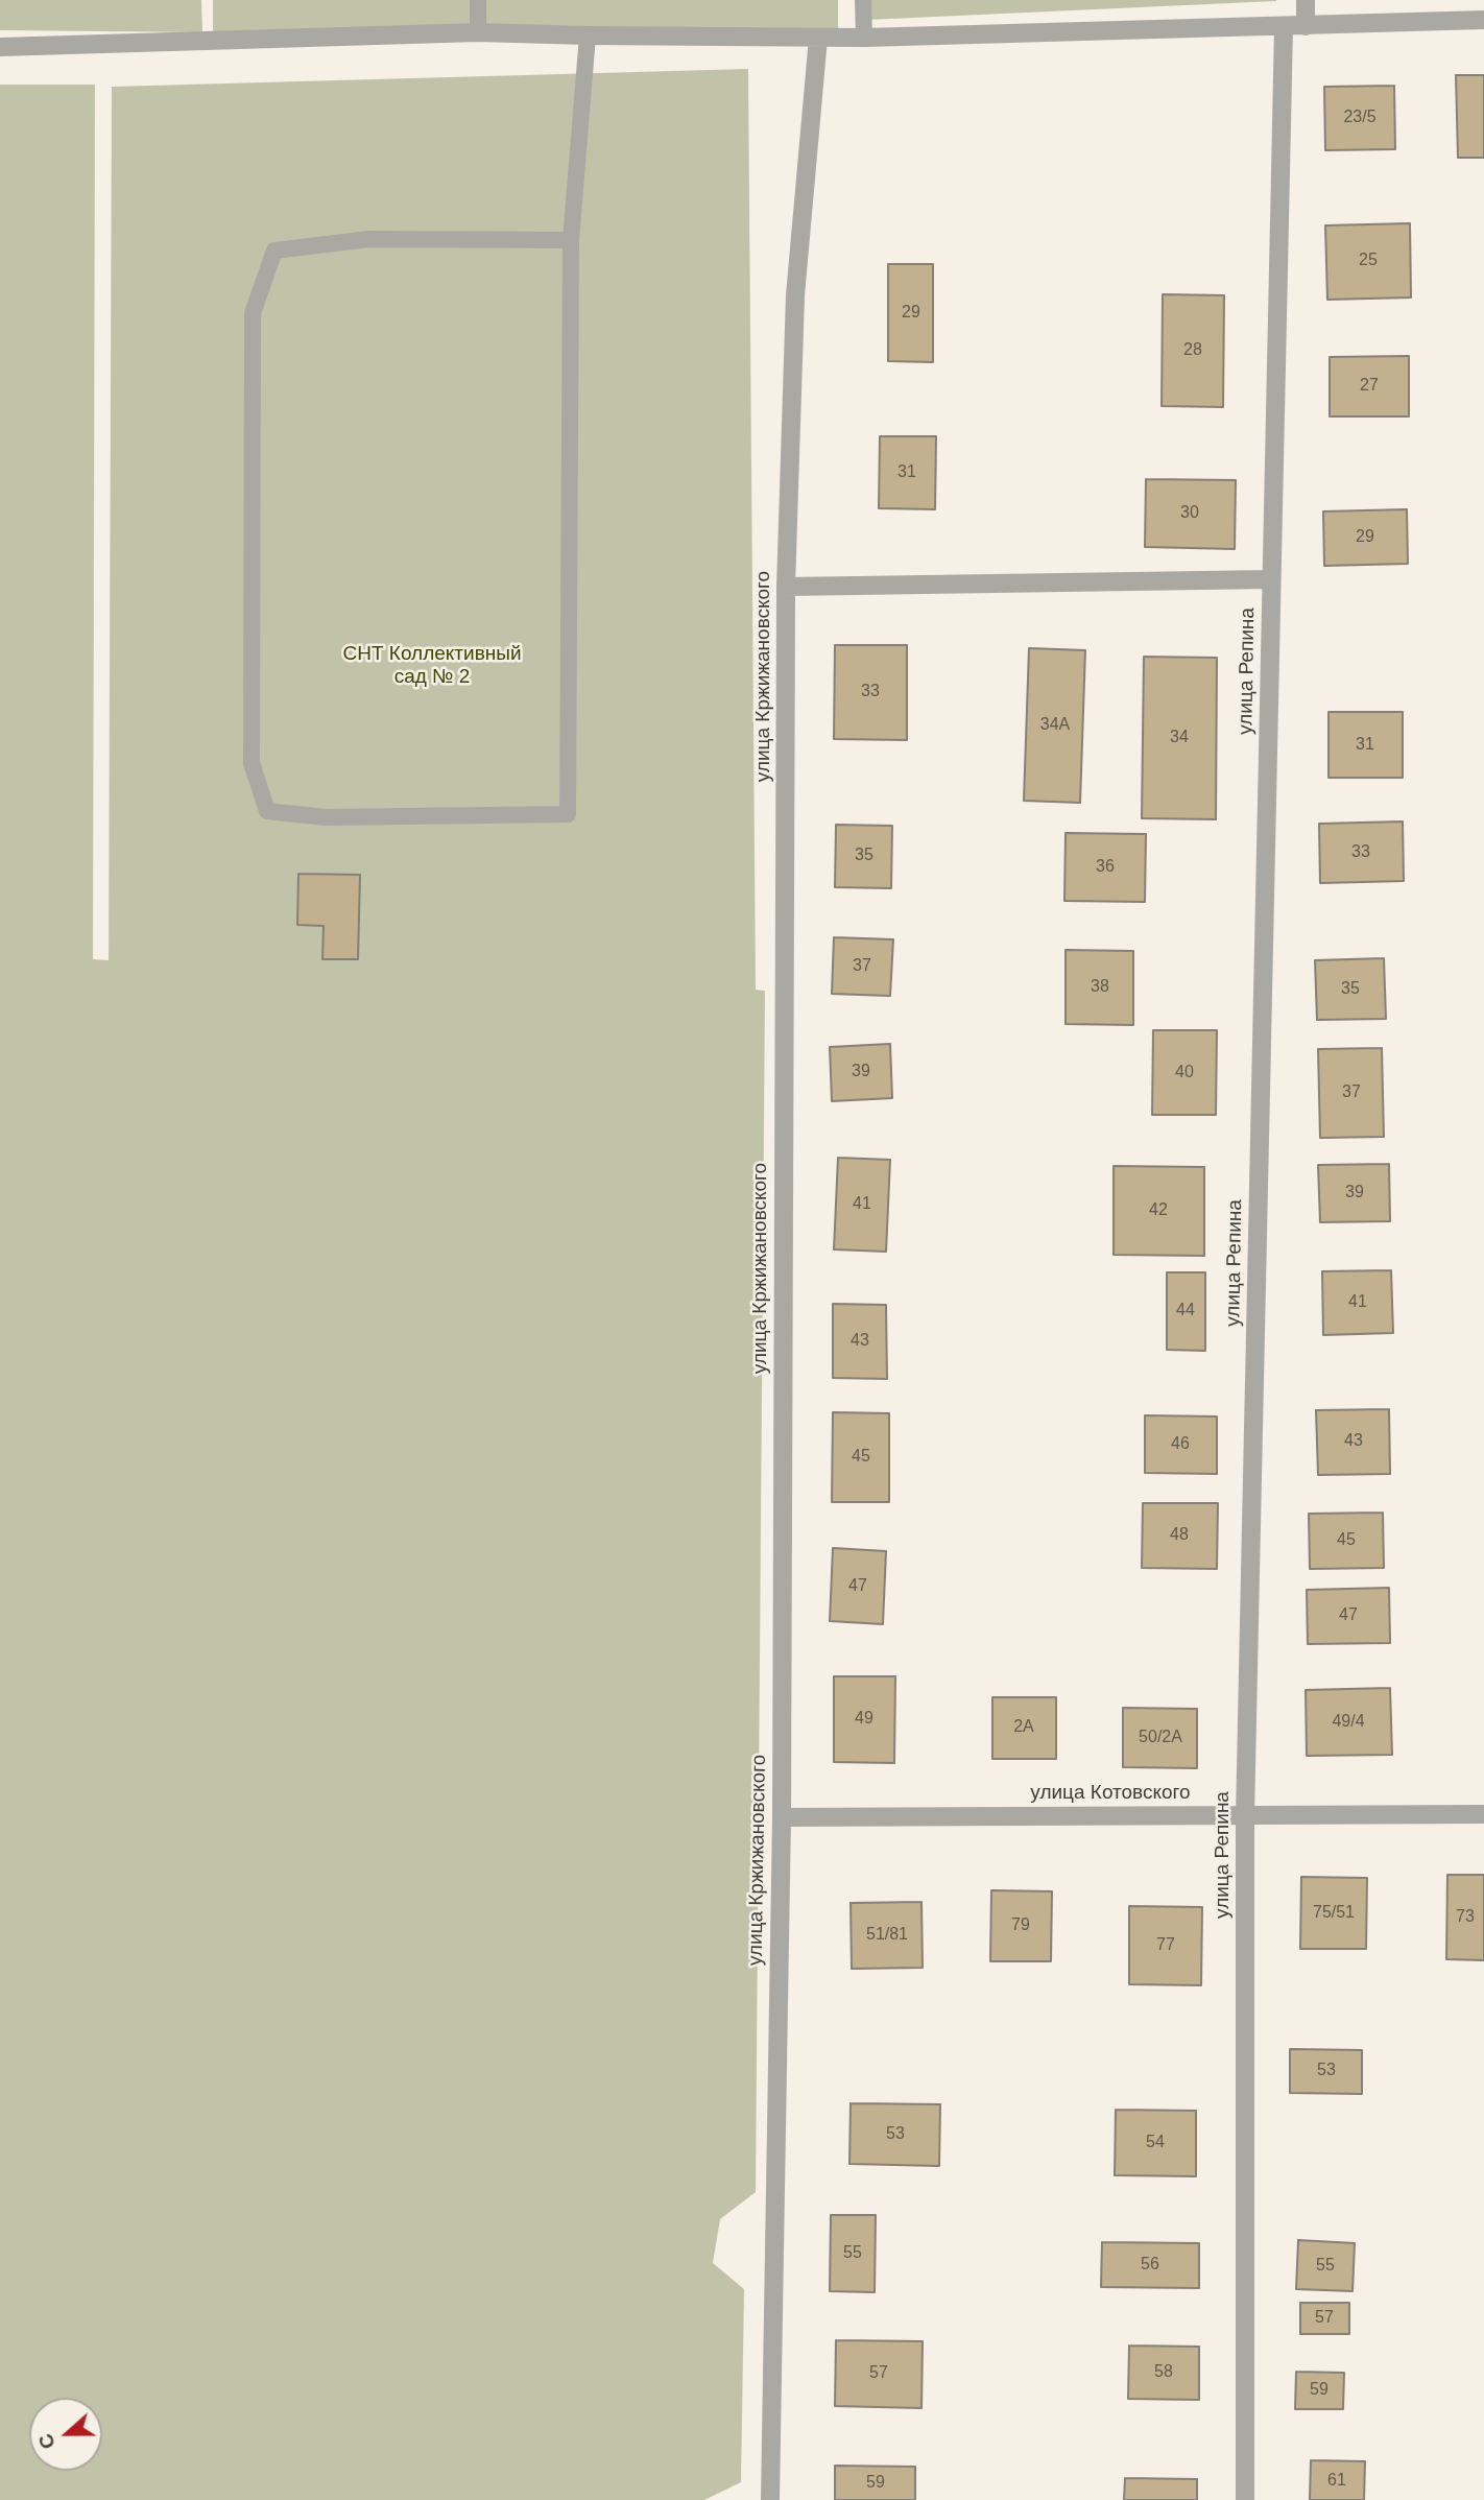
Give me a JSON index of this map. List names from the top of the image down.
{
  "streets": {
    "street": ["улица Репина", "улица Кржижановского", "улица Котовского"]
  },
  "crossings": [
    ["улица Репина", "улица Котовского"],
    ["улица Кржижановского", "улица Котовского"]
  ],
  "parks": ["СНТ Коллективный сад № 2"],
  "house_numbers": [
    "23/5",
    "25",
    "29",
    "28",
    "27",
    "31",
    "30",
    "29",
    "33",
    "34А",
    "34",
    "31",
    "33",
    "35",
    "36",
    "37",
    "38",
    "35",
    "39",
    "40",
    "37",
    "39",
    "41",
    "42",
    "41",
    "44",
    "43",
    "43",
    "46",
    "45",
    "48",
    "45",
    "47",
    "47",
    "49",
    "49/4",
    "2А",
    "50/2А",
    "75/51",
    "73",
    "79",
    "51/81",
    "77",
    "53",
    "53",
    "54",
    "55",
    "56",
    "55",
    "57",
    "58",
    "57",
    "59",
    "61",
    "59"
  ],
  "north": "left"
}
